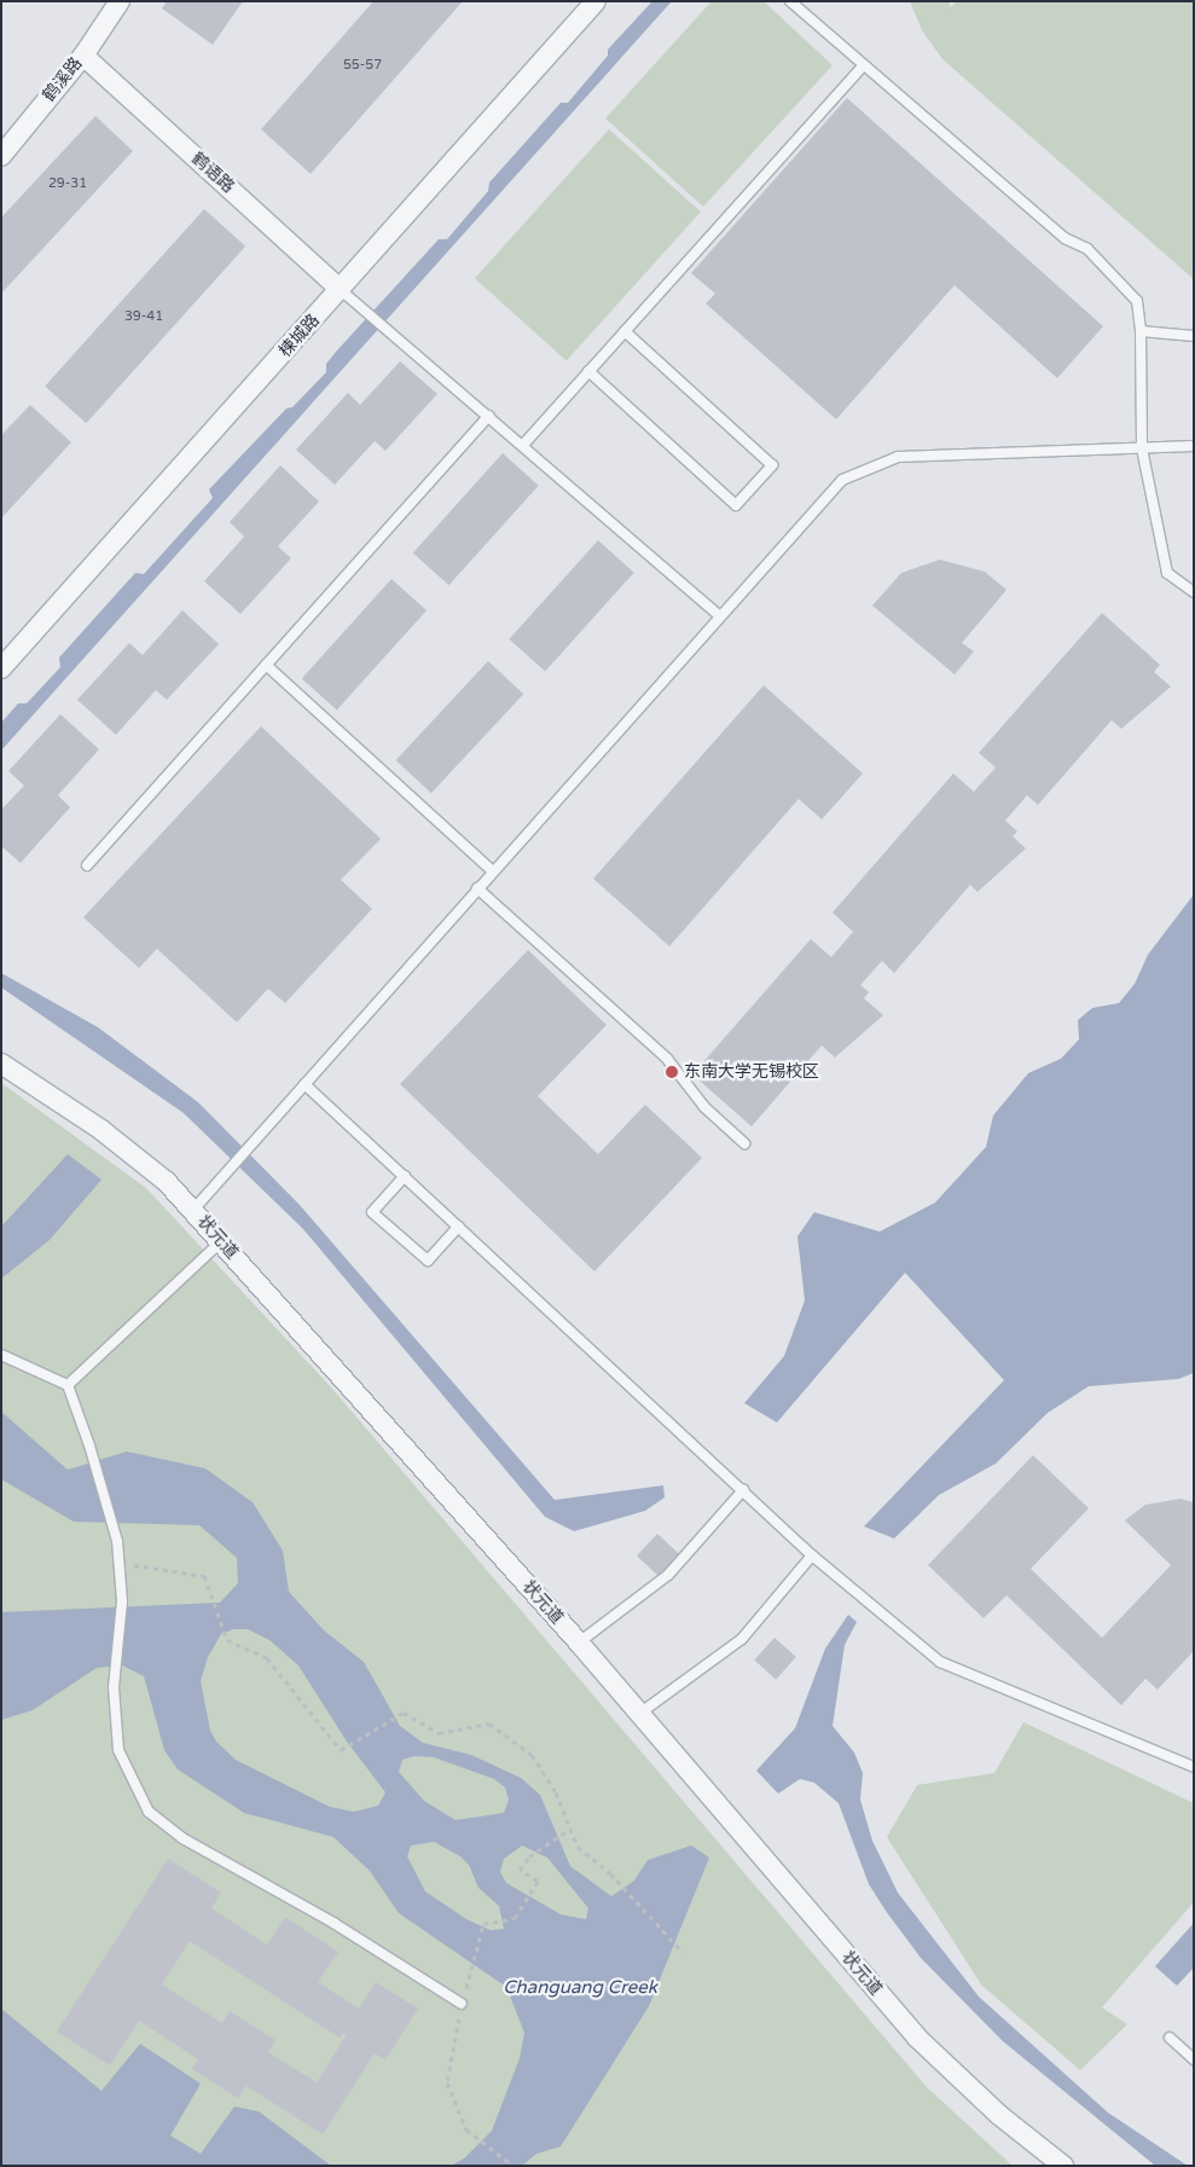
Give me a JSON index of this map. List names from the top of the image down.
{
  "streets": {
    "street": [
      "鹤溪路",
      "鹤语路",
      "楝城路",
      "状元道"
    ]
  },
  "crossings": [
    ["鹤溪路", "鹤语路"],
    ["鹤语路", "楝城路"]
  ],
  "water": ["Changuang Creek"],
  "places": ["东南大学无锡校区"],
  "house_numbers": ["55-57", "29-31", "39-41"]
}
